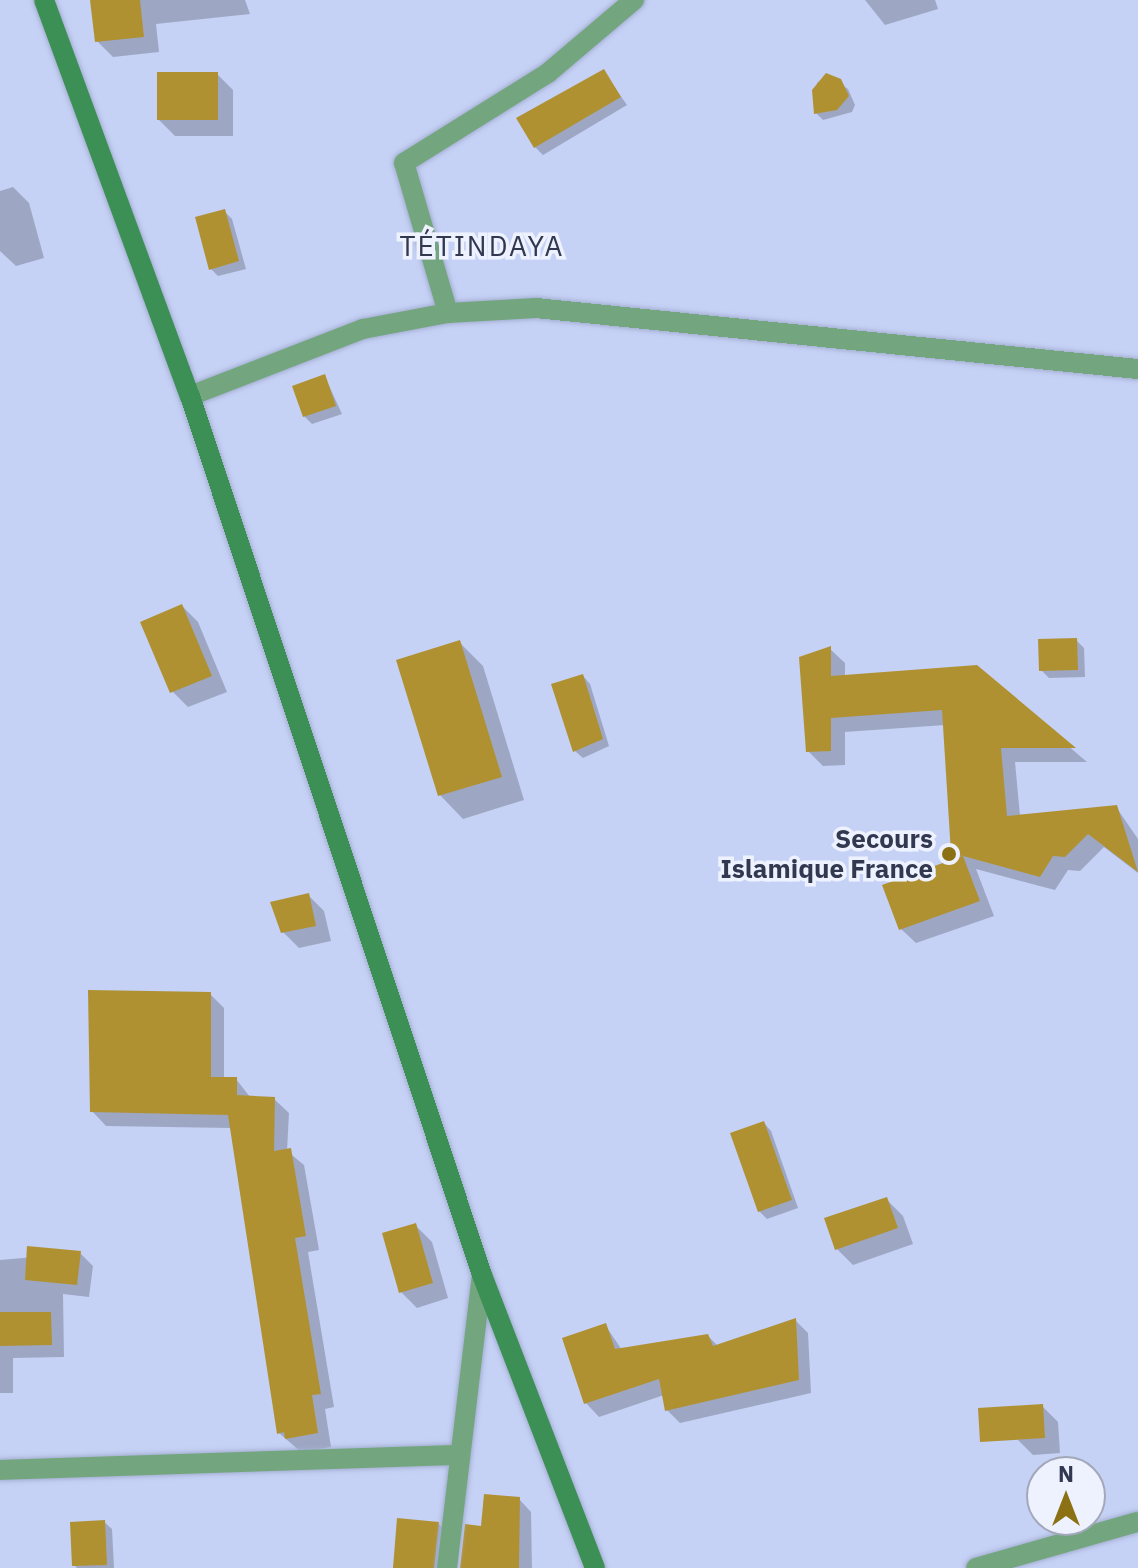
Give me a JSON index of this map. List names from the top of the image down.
{
  "districts": ["TÉTINDAYA"],
  "places": ["Secours Islamique France"],
  "north": "top"
}
